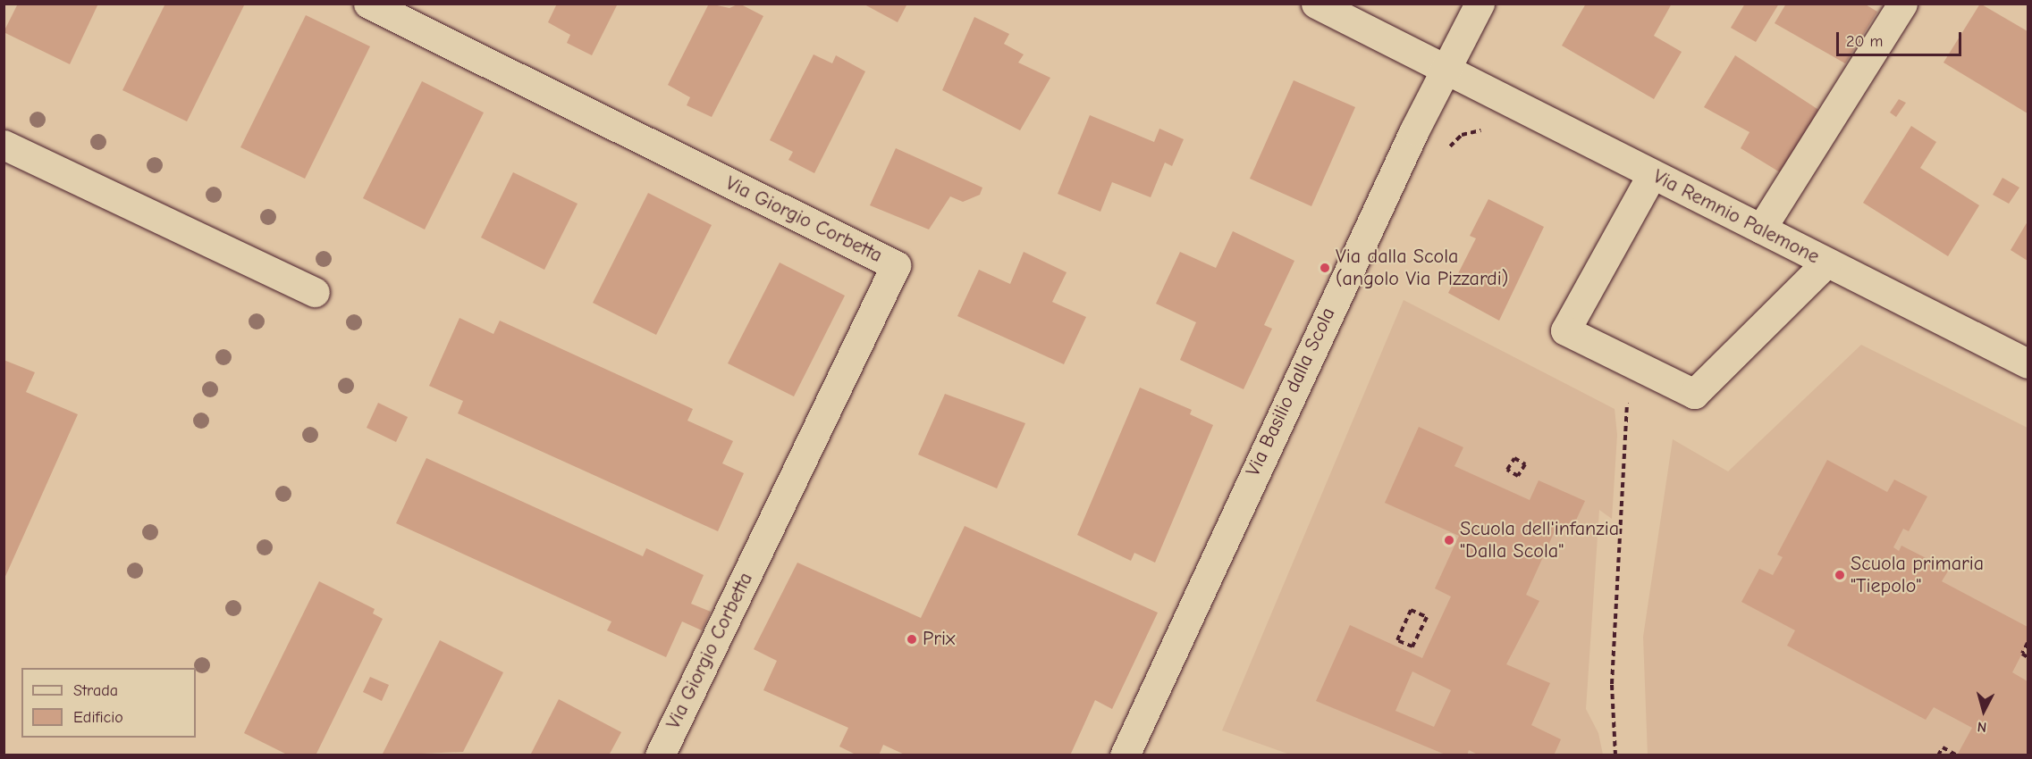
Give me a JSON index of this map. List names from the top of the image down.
{
  "streets": {
    "street": ["Via Remnio Palemone", "Via Giorgio Corbetta", "Via Basilio dalla Scola"]
  },
  "crossings": [
    ["Via Remnio Palemone", "Via Basilio dalla Scola"]
  ],
  "places": [
    "Via dalla Scola (angolo Via Pizzardi)",
    "Scuola dell'infanzia \"Dalla Scola\"",
    "Scuola primaria \"Tiepolo\"",
    "Prix"
  ],
  "legend": ["Strada", "Edificio"],
  "scale_bar": "20 m",
  "north": "bottom"
}
